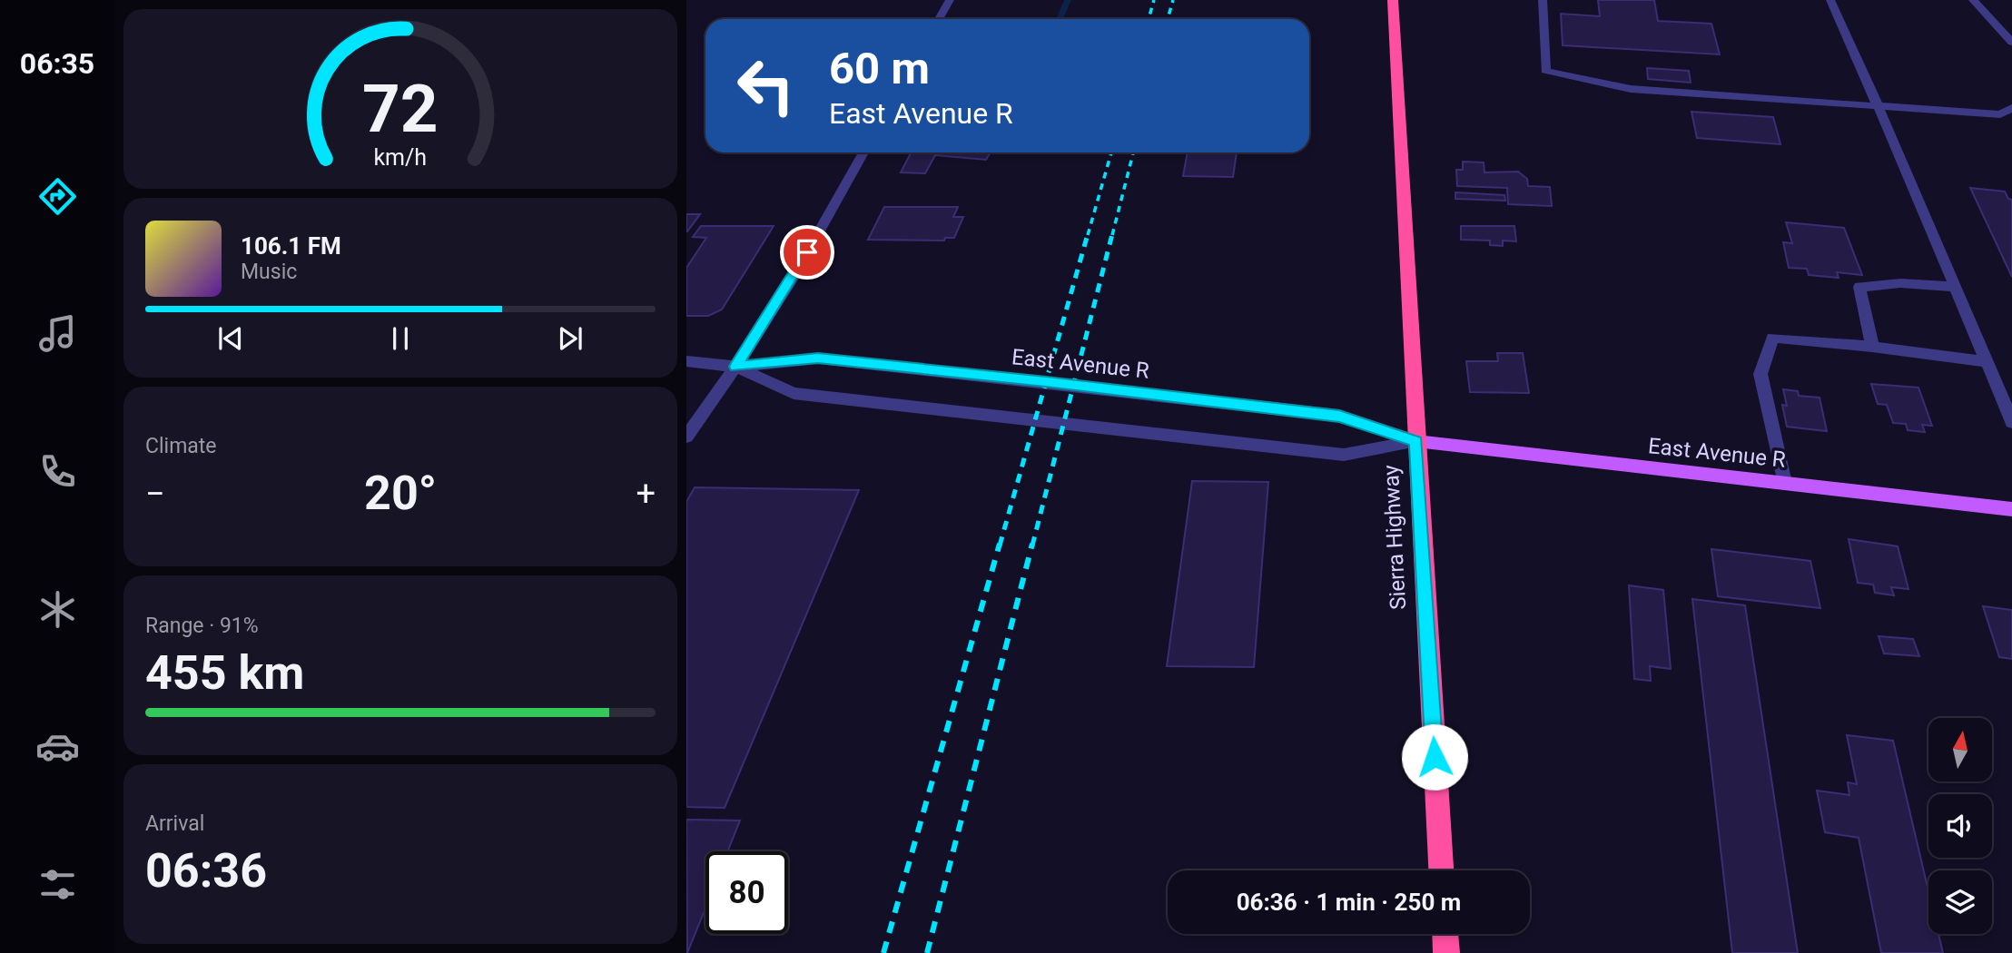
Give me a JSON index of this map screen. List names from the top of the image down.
{
  "streets": {
    "highway": ["Sierra Highway"],
    "main road": ["East Avenue R"]
  },
  "crossings": [
    ["East Avenue R", "Sierra Highway"]
  ],
  "north": "top",
  "page": {
    "tabs": "06:35",
    "turn": ["60 m", "East Avenue R"],
    "song": ["106.1 FM", "Music"],
    "tile": [
      "Climate",
      ["Range · 91%", "455 km"],
      ["Arrival", "06:36"]
    ],
    "heat": ["−", "20°", "+"],
    "limit": "80",
    "trip": "06:36 · 1 min · 250 m",
    "gauge": ["72", "km/h"]
  }
}
